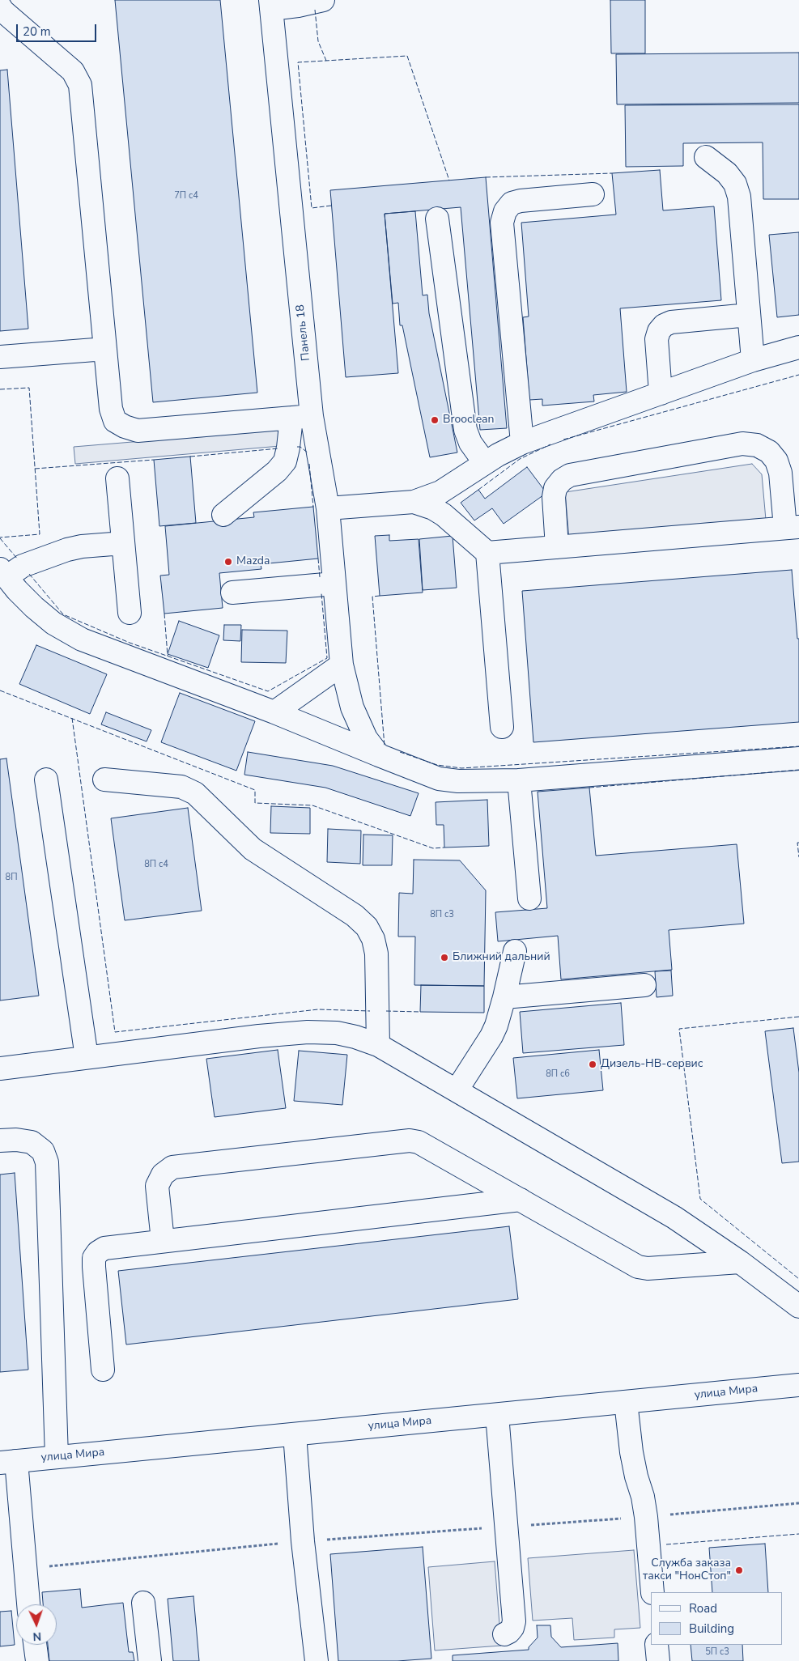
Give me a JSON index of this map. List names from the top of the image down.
{
  "streets": {
    "main road": ["Панель 18", "улица Мира"]
  },
  "places": [
    "Brooсlean",
    "Mazda",
    "Ближний дальний",
    "Дизель-НВ-сервис",
    "Служба заказа такси \"НонСтоп\""
  ],
  "house_numbers": [
    "7П с4",
    "8П с4",
    "8П",
    "8П с3",
    "8П с6",
    "5П с3"
  ],
  "legend": ["Road", "Building"],
  "scale_bar": "20 m",
  "north": "bottom"
}
